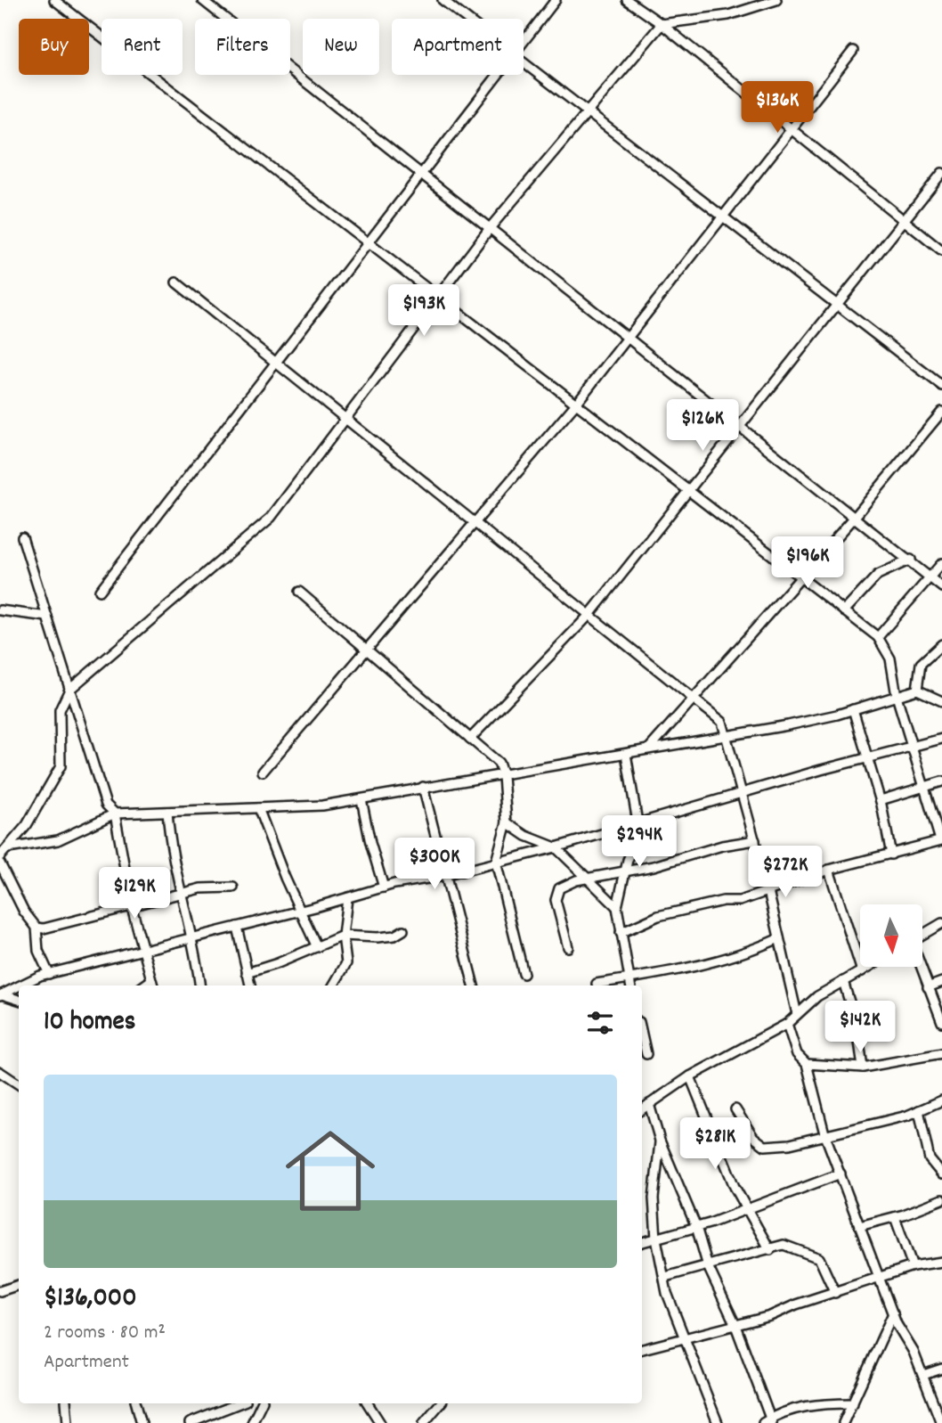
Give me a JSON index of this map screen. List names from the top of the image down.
{
  "north": "bottom",
  "page": {
    "chip": [
      "Buy",
      "Rent",
      "Filters",
      "New",
      "Apartment"
    ],
    "price": [
      "$136K",
      "$193K",
      "$126K",
      "$196K",
      "$294K",
      "$300K",
      "$272K",
      "$129K",
      "$142K",
      "$281K"
    ],
    "heading": "10 homes",
    "list": [
      {
        "name": "$136,000",
        "note": "2 rooms · 80 m² · Apartment"
      }
    ]
  }
}
